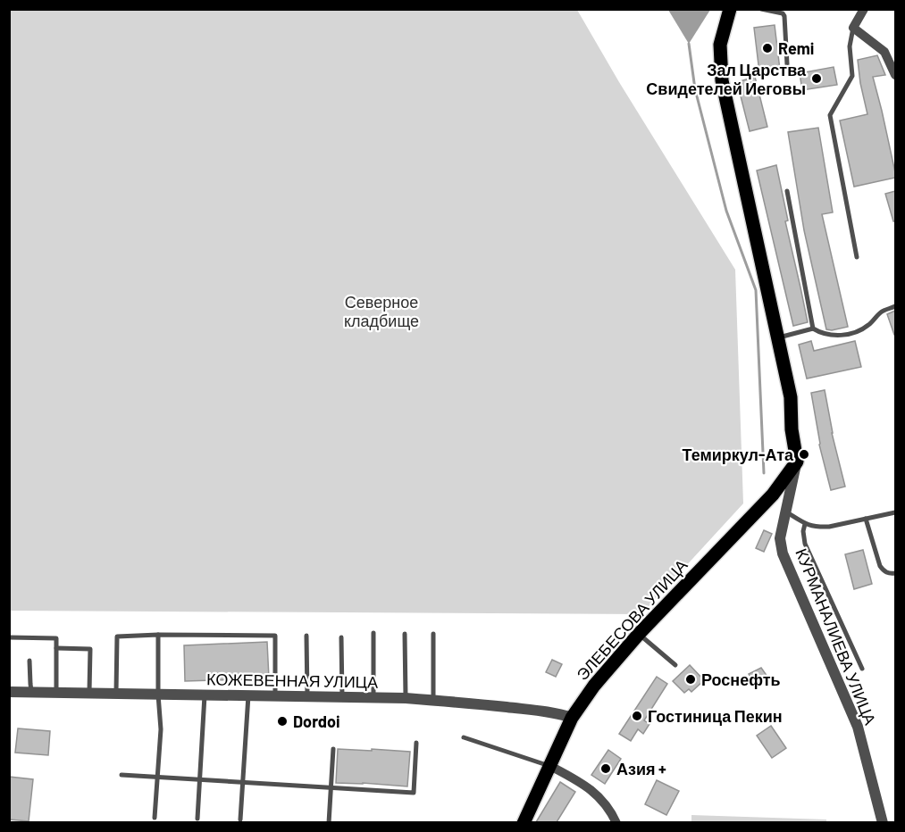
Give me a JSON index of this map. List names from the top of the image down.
{
  "streets": {
    "main road": ["ЭЛЕБЕСОВА УЛИЦА"],
    "street": ["КУРМАНАЛИЕВА УЛИЦА", "КОЖЕВЕННАЯ УЛИЦА"]
  },
  "crossings": [
    ["ЭЛЕБЕСОВА УЛИЦА", "КУРМАНАЛИЕВА УЛИЦА"],
    ["ЭЛЕБЕСОВА УЛИЦА", "КОЖЕВЕННАЯ УЛИЦА"]
  ],
  "parks": ["Северное кладбище"],
  "places": [
    "Remi",
    "Зал Царства Свидетелей Иеговы",
    "Темиркул-Ата",
    "Роснефть",
    "Гостиница Пекин",
    "Dordoi",
    "Азия +"
  ]
}
